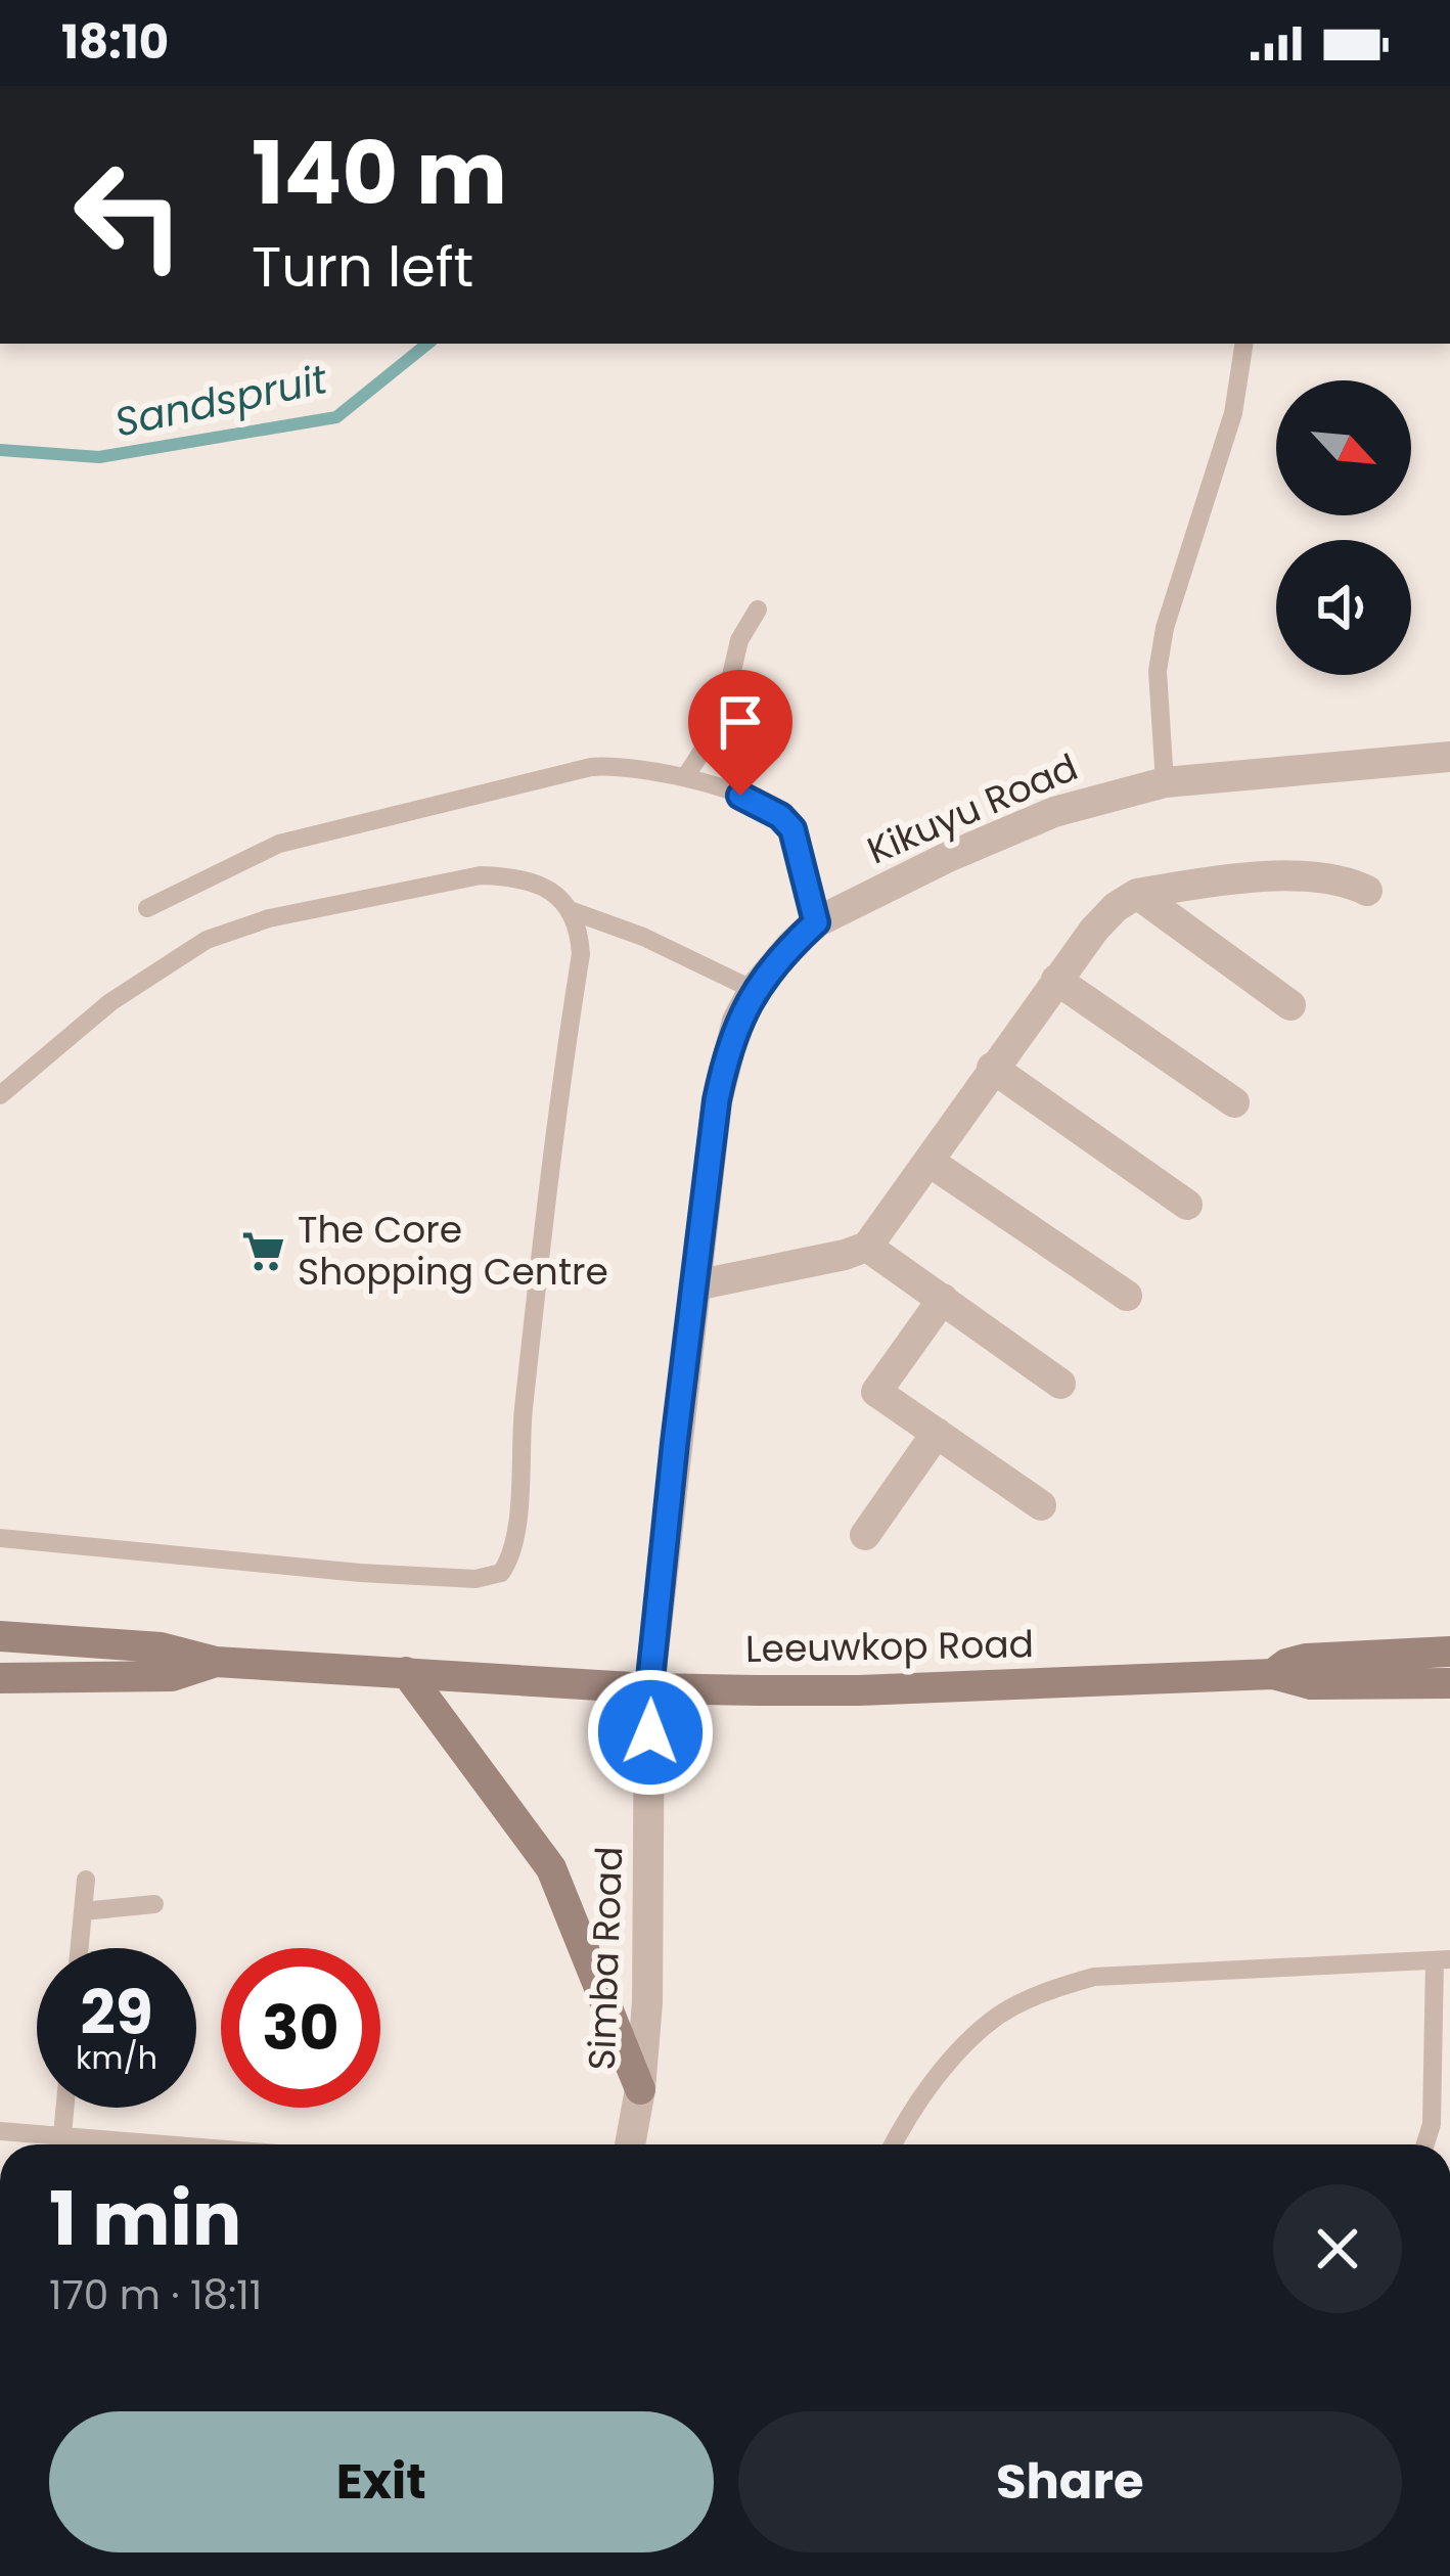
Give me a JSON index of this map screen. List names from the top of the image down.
{
  "streets": {
    "street": ["Kikuyu Road", "Leeuwkop Road", "Simba Road"]
  },
  "crossings": [
    ["Kikuyu Road", "Leeuwkop Road"],
    ["Kikuyu Road", "Simba Road"],
    ["Leeuwkop Road", "Simba Road"]
  ],
  "water": ["Sandspruit"],
  "places": {
    "supermarket": ["The Core Shopping Centre"]
  },
  "north": "bottom right",
  "page": {
    "status": "18:10",
    "turn": ["140 m", "Turn left"],
    "speed": "29 km/h",
    "limit": "30",
    "heading": ["1 min", "170 m · 18:11"],
    "buttons": ["Exit", "Share"]
  }
}
